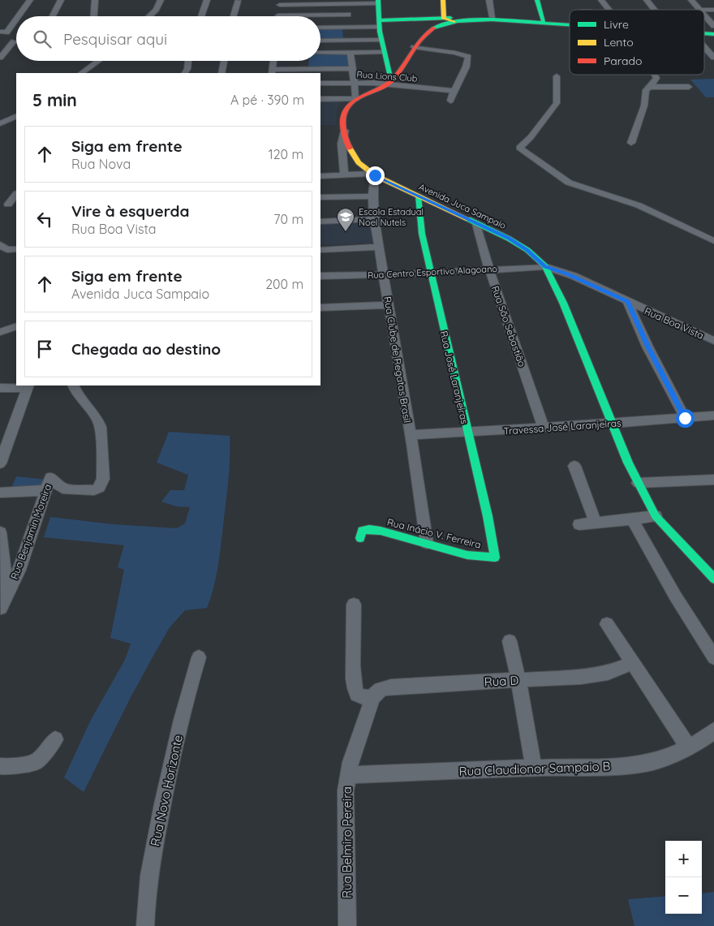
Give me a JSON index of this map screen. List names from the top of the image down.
{
  "streets": {
    "main road": ["Avenida Juca Sampaio", "Rua José Laranjeiras", "Rua Inácio V. Ferreira"],
    "street": [
      "Rua Lions Club",
      "Rua Centro Esportivo Alagoano",
      "Rua Boa Vista",
      "Rua São Sebastião",
      "Rua Clube de Regatas Brasil",
      "Travessa José Laranjeiras",
      "Rua Benjamin Moreira",
      "Rua D",
      "Rua Claudionor Sampaio B",
      "Rua Novo Horizonte",
      "Rua Belmiro Pereira"
    ]
  },
  "crossings": [
    ["Rua Lions Club", "Avenida Juca Sampaio"],
    ["Avenida Juca Sampaio", "Rua Centro Esportivo Alagoano"],
    ["Avenida Juca Sampaio", "Rua Boa Vista"],
    ["Avenida Juca Sampaio", "Rua São Sebastião"],
    ["Avenida Juca Sampaio", "Rua Clube de Regatas Brasil"],
    ["Avenida Juca Sampaio", "Rua José Laranjeiras"],
    ["Avenida Juca Sampaio", "Travessa José Laranjeiras"],
    ["Rua Centro Esportivo Alagoano", "Rua Boa Vista"],
    ["Rua Centro Esportivo Alagoano", "Rua São Sebastião"],
    ["Rua Centro Esportivo Alagoano", "Rua Clube de Regatas Brasil"],
    ["Rua Centro Esportivo Alagoano", "Rua José Laranjeiras"],
    ["Rua São Sebastião", "Travessa José Laranjeiras"],
    ["Rua Clube de Regatas Brasil", "Travessa José Laranjeiras"],
    ["Rua Clube de Regatas Brasil", "Rua Inácio V. Ferreira"],
    ["Rua José Laranjeiras", "Travessa José Laranjeiras"],
    ["Rua José Laranjeiras", "Rua Inácio V. Ferreira"],
    ["Rua D", "Rua Belmiro Pereira"],
    ["Rua Claudionor Sampaio B", "Rua Belmiro Pereira"]
  ],
  "places": {
    "school or university": ["Escola Estadual Noel Nutels"]
  },
  "legend": ["Livre", "Lento", "Parado"],
  "page": {
    "search": "Pesquisar aqui",
    "heading": ["5 min", "A pé · 390 m"],
    "list": [
      ["Siga em frente", "Rua Nova", "120 m"],
      ["Vire à esquerda", "Rua Boa Vista", "70 m"],
      ["Siga em frente", "Avenida Juca Sampaio", "200 m"],
      "Chegada ao destino"
    ],
    "map_buttons": ["+", "−"]
  }
}
